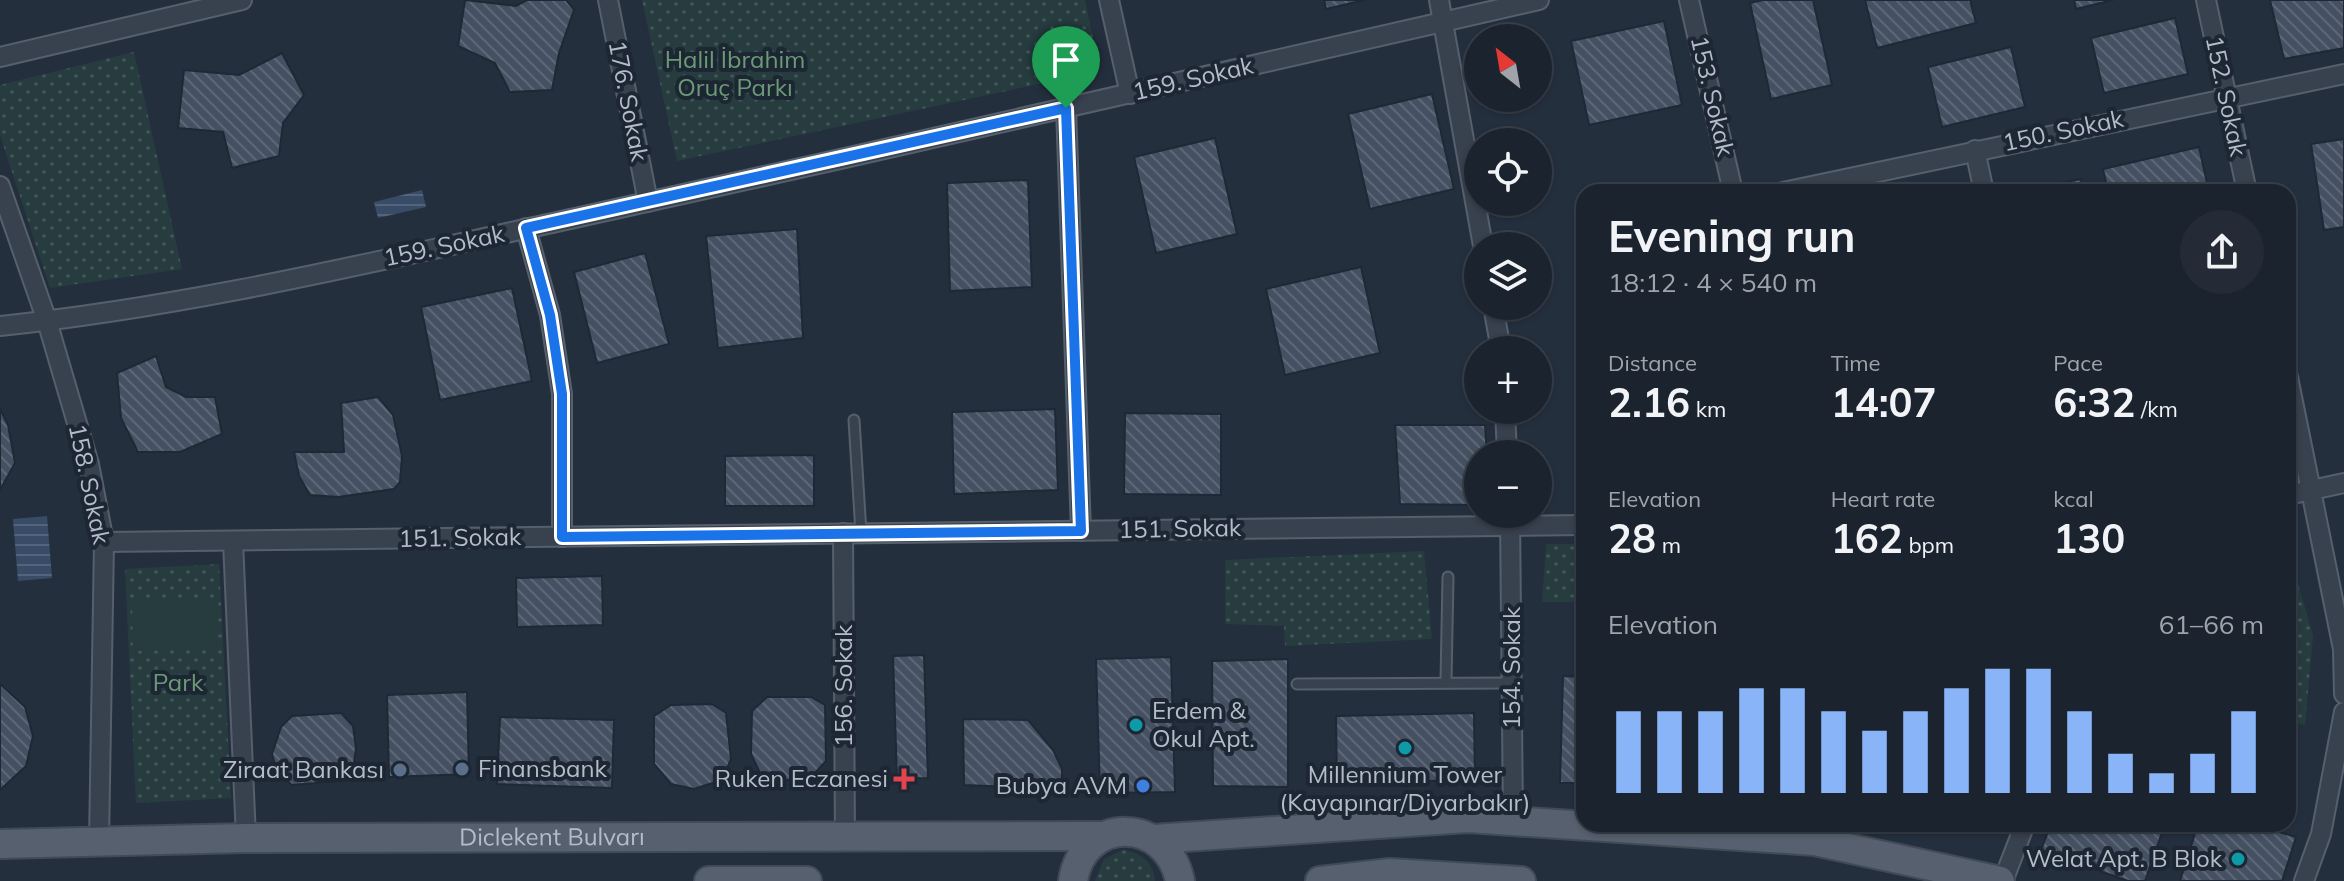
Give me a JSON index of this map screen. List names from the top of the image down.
{
  "streets": {
    "main road": ["Diclekent Bulvarı"],
    "street": [
      "159. Sokak",
      "153. Sokak",
      "152. Sokak",
      "176. Sokak",
      "150. Sokak",
      "158. Sokak",
      "151. Sokak",
      "154. Sokak",
      "156. Sokak"
    ]
  },
  "crossings": [
    ["159. Sokak", "176. Sokak"],
    ["159. Sokak", "158. Sokak"],
    ["152. Sokak", "150. Sokak"],
    ["158. Sokak", "151. Sokak"],
    ["158. Sokak", "Diclekent Bulvarı"],
    ["151. Sokak", "156. Sokak"],
    ["156. Sokak", "Diclekent Bulvarı"]
  ],
  "parks": ["Halil İbrahim Oruç Parkı", "Park"],
  "places": {
    "other": [
      "Erdem & Okul Apt.",
      "Millennium Tower (Kayapınar/Diyarbakır)",
      "Finansbank",
      "Ziraat Bankası",
      "Bubya AVM",
      "Welat Apt. B Blok"
    ],
    "health": ["Ruken Eczanesi"]
  },
  "north": "top left",
  "page": {
    "map_buttons": ["+", "−"],
    "heading": ["Evening run", "18:12 · 4 × 540 m"],
    "stats": [
      ["Distance", "2.16 km"],
      ["Time", "14:07"],
      ["Pace", "6:32 /km"],
      ["Elevation", "28 m"],
      ["Heart rate", "162 bpm"],
      ["kcal", "130"]
    ],
    "chart": ["Elevation", "61–66 m"]
  }
}
